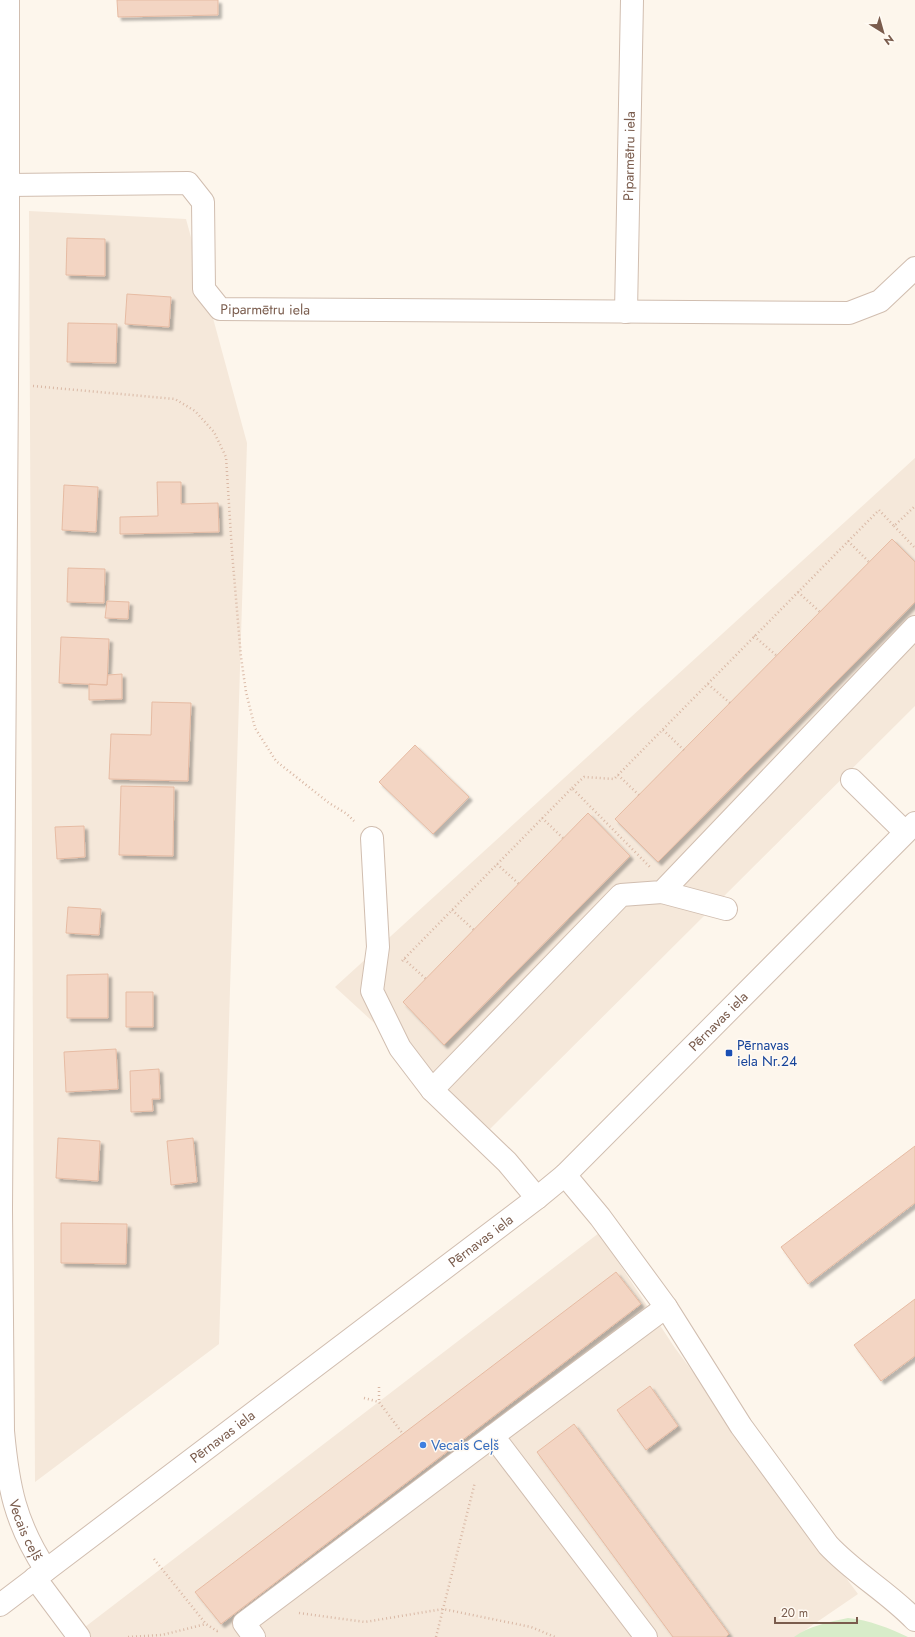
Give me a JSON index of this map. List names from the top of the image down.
{
  "streets": {
    "street": ["Piparmētru iela", "Pērnavas iela", "Vecais ceļš"]
  },
  "crossings": [
    ["Piparmētru iela", "Vecais ceļš"],
    ["Pērnavas iela", "Vecais ceļš"]
  ],
  "places": {
    "transit": ["Pērnavas iela Nr.24"],
    "other": ["Vecais Ceļš"]
  },
  "scale_bar": "20 m",
  "north": "bottom right"
}
